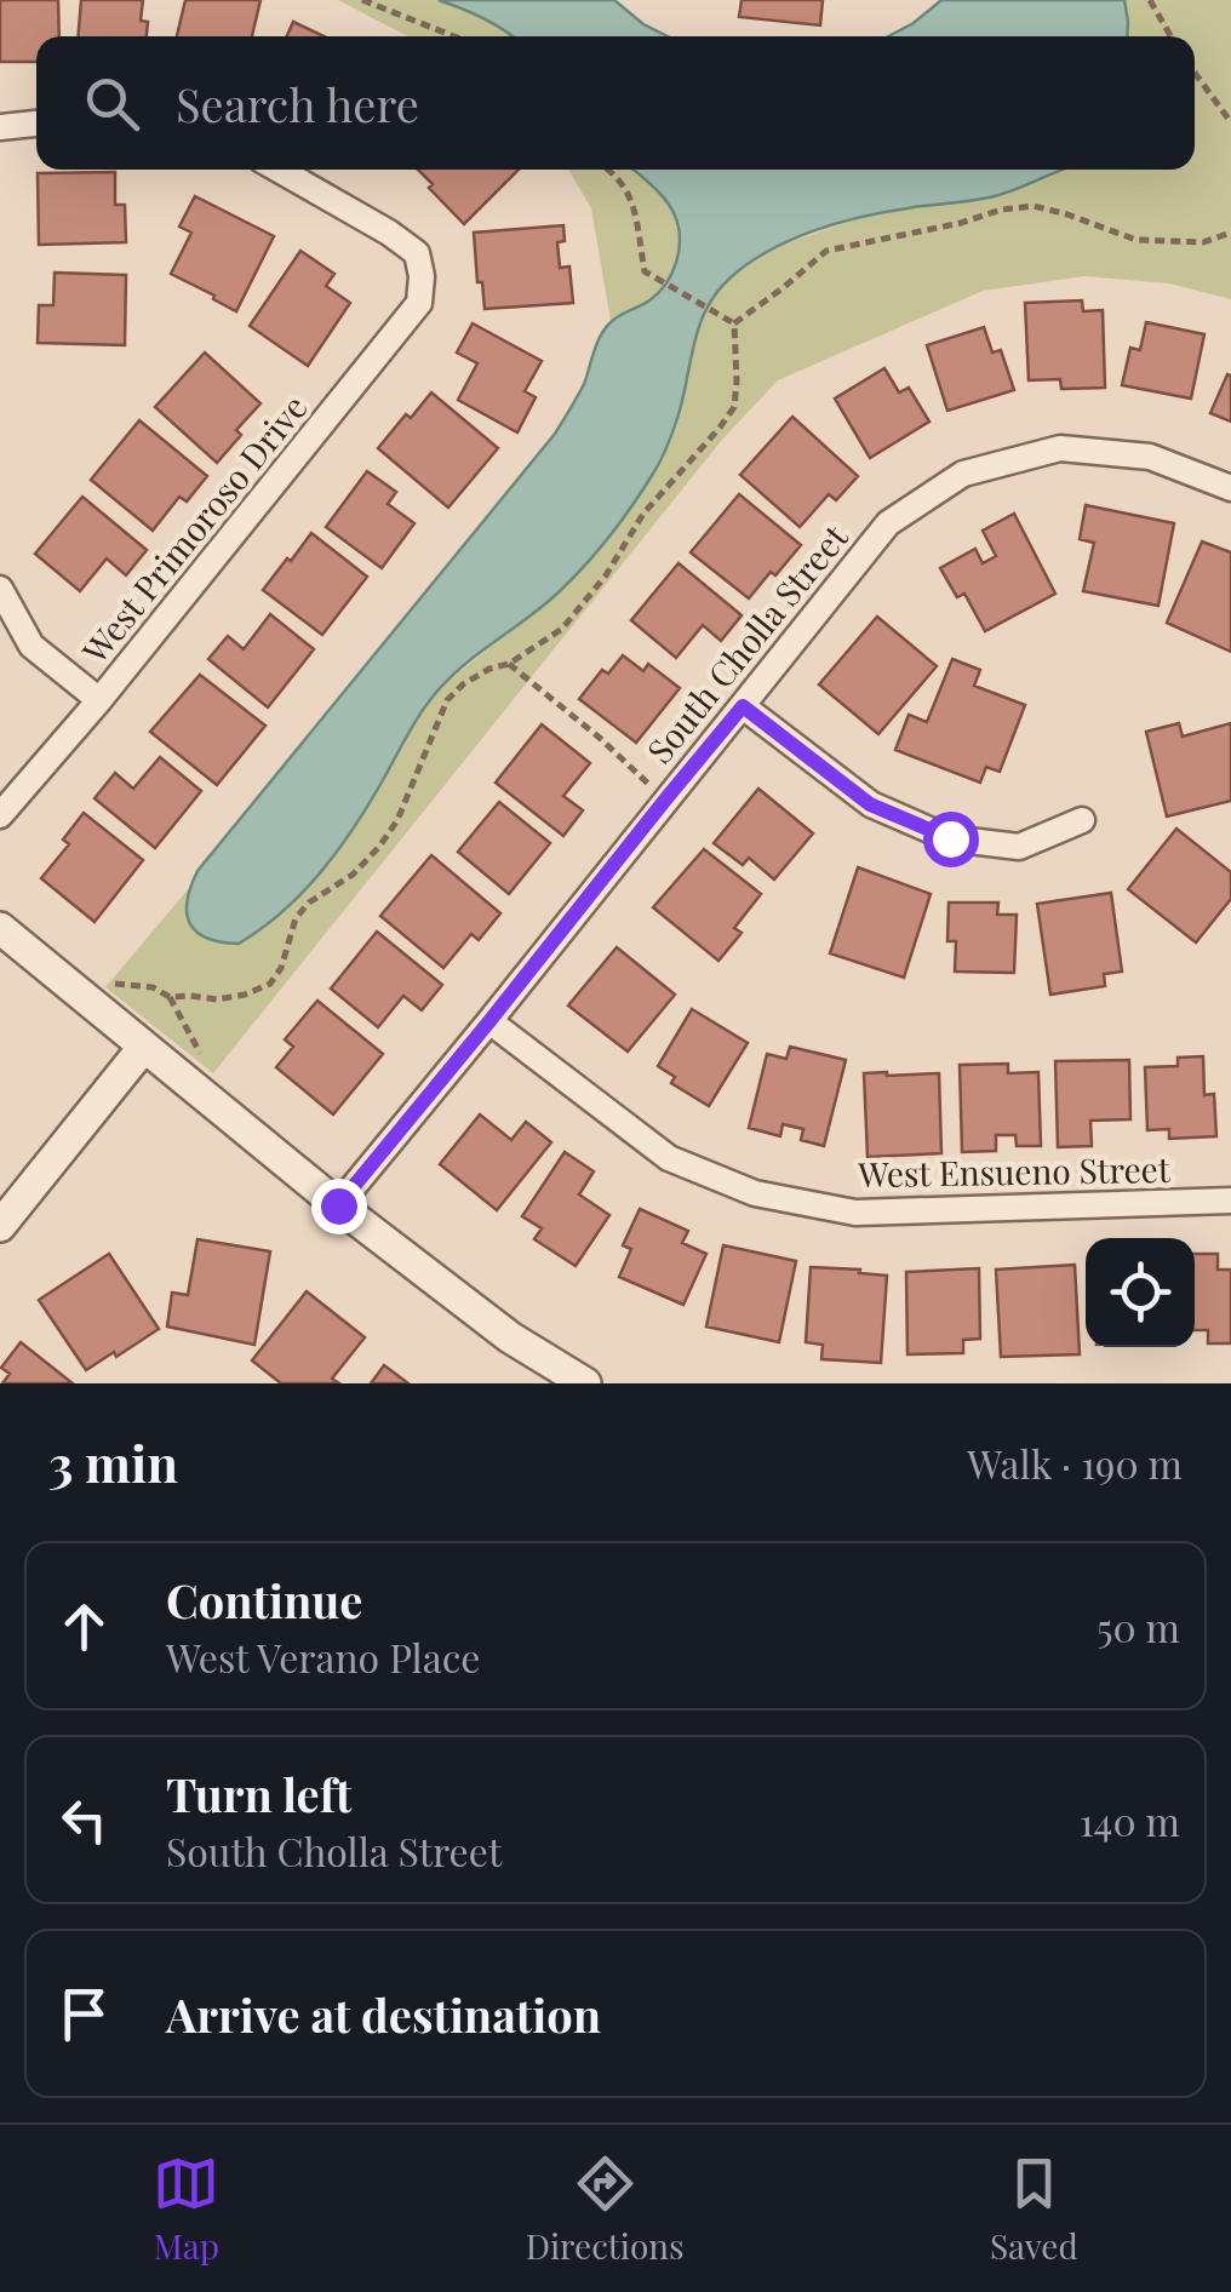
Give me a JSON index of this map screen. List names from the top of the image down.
{
  "streets": {
    "street": ["West Primoroso Drive", "South Cholla Street", "West Ensueno Street"]
  },
  "crossings": [
    ["South Cholla Street", "West Ensueno Street"]
  ],
  "page": {
    "search": "Search here",
    "heading": ["3 min", "Walk · 190 m"],
    "list": [
      ["Continue", "West Verano Place", "50 m"],
      ["Turn left", "South Cholla Street", "140 m"],
      "Arrive at destination"
    ],
    "nav": ["Map", "Directions", "Saved"]
  }
}
